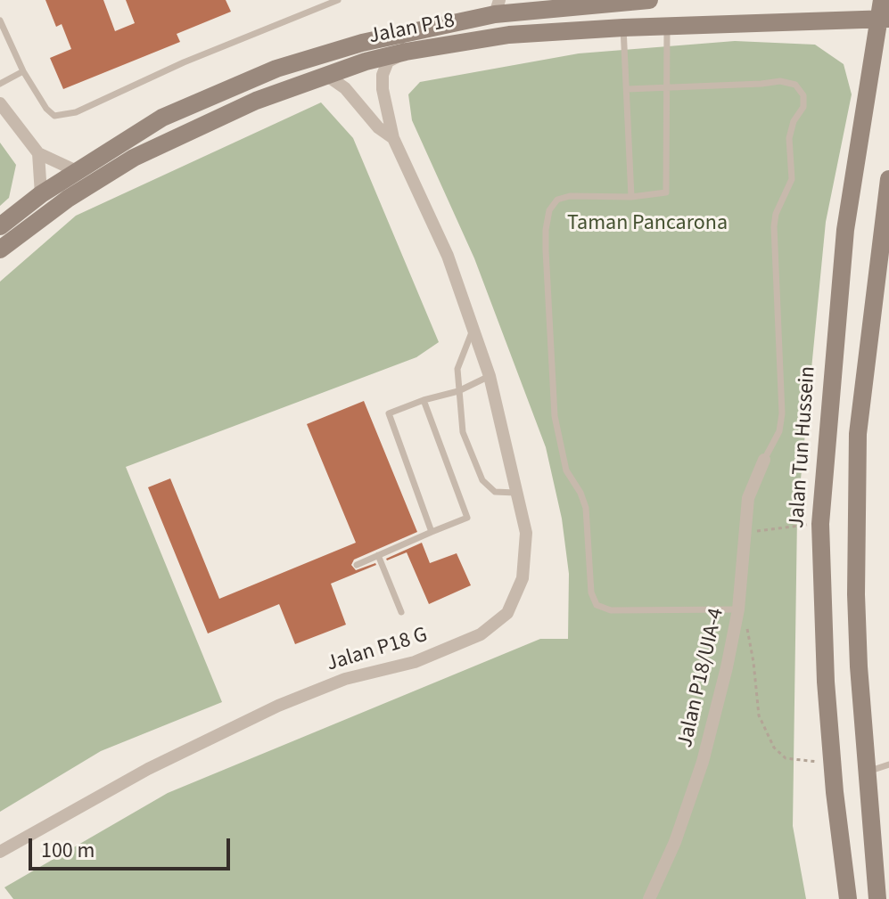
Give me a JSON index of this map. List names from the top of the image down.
{
  "streets": {
    "street": [
      "Jalan P18",
      "Jalan Tun Hussein",
      "Jalan P18 G",
      "Jalan P18/UIA-4"
    ]
  },
  "crossings": [
    ["Jalan P18", "Jalan Tun Hussein"],
    ["Jalan P18", "Jalan P18 G"]
  ],
  "parks": ["Taman Pancarona"],
  "scale_bar": "100 m"
}
